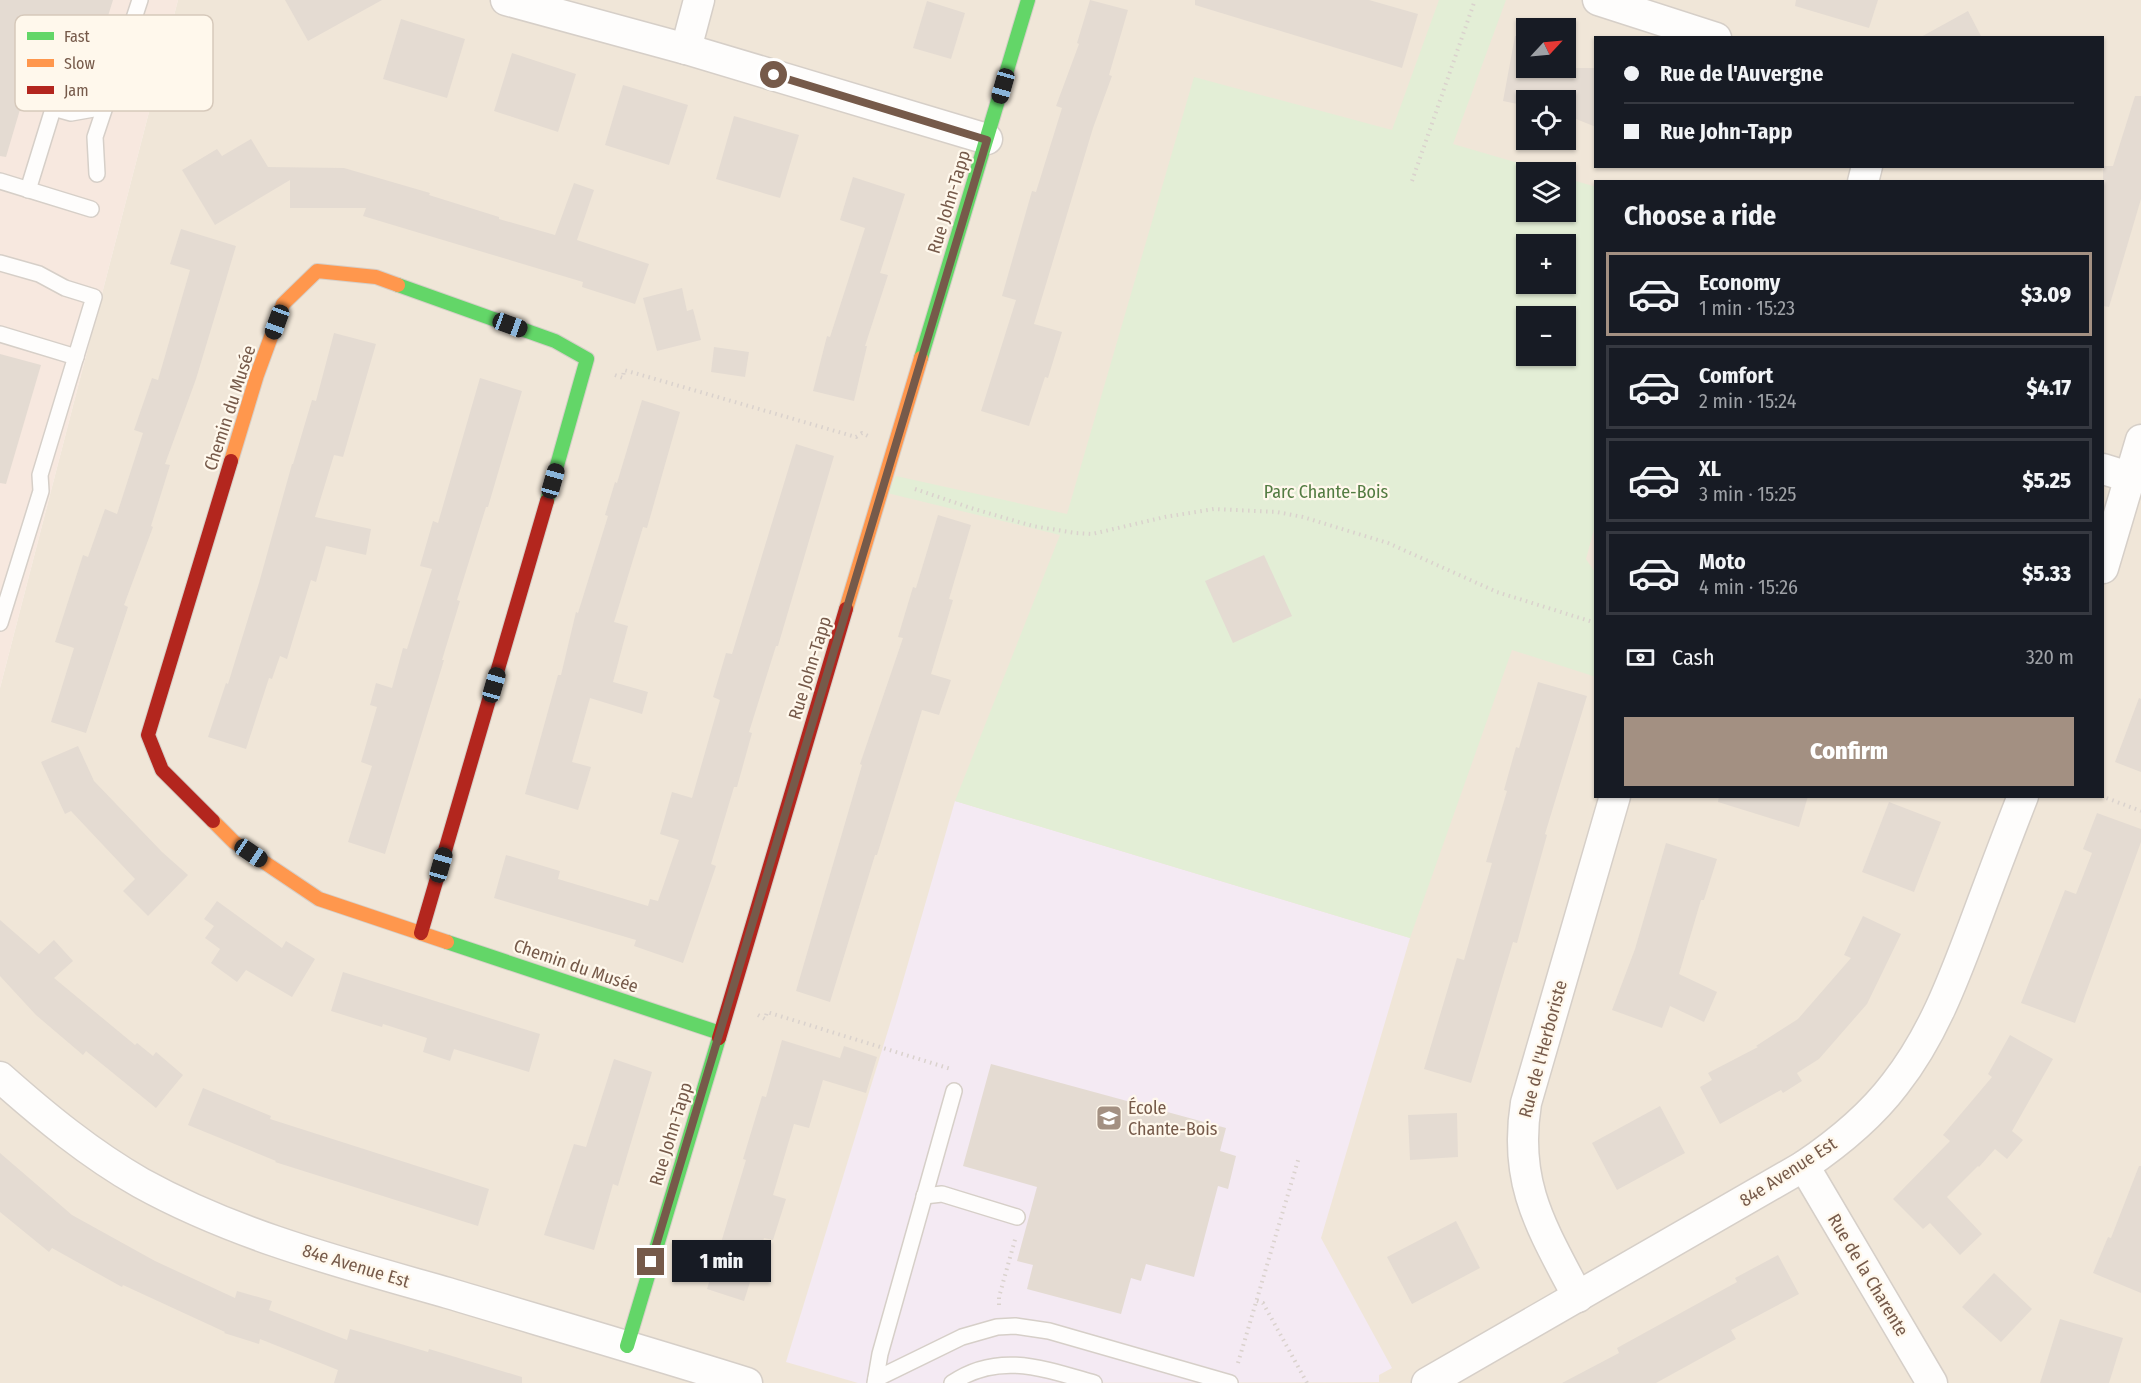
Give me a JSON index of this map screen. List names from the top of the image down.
{
  "streets": {
    "street": [
      "Rue John-Tapp",
      "Chemin du Musée",
      "Rue de l'Herboriste",
      "84e Avenue Est",
      "Rue de la Charente"
    ]
  },
  "crossings": [
    ["Rue John-Tapp", "Chemin du Musée"],
    ["Rue John-Tapp", "84e Avenue Est"],
    ["Rue de l'Herboriste", "84e Avenue Est"],
    ["84e Avenue Est", "Rue de la Charente"]
  ],
  "parks": ["Parc Chante-Bois"],
  "places": {
    "school or university": ["École Chante-Bois"]
  },
  "legend": ["Fast", "Slow", "Jam"],
  "north": "top right",
  "page": {
    "map_buttons": ["+", "−"],
    "banner": ["Rue de l'Auvergne", "Rue John-Tapp"],
    "heading": "Choose a ride",
    "list": [
      {
        "name": "Economy",
        "note": "1 min · 15:23",
        "value": "$3.09"
      },
      {
        "name": "Comfort",
        "note": "2 min · 15:24",
        "value": "$4.17"
      },
      {
        "name": "XL",
        "note": "3 min · 15:25",
        "value": "$5.25"
      },
      {
        "name": "Moto",
        "note": "4 min · 15:26",
        "value": "$5.33"
      }
    ],
    "pay": ["Cash", "320 m"],
    "buttons": "Confirm",
    "bubble": "1 min"
  }
}
